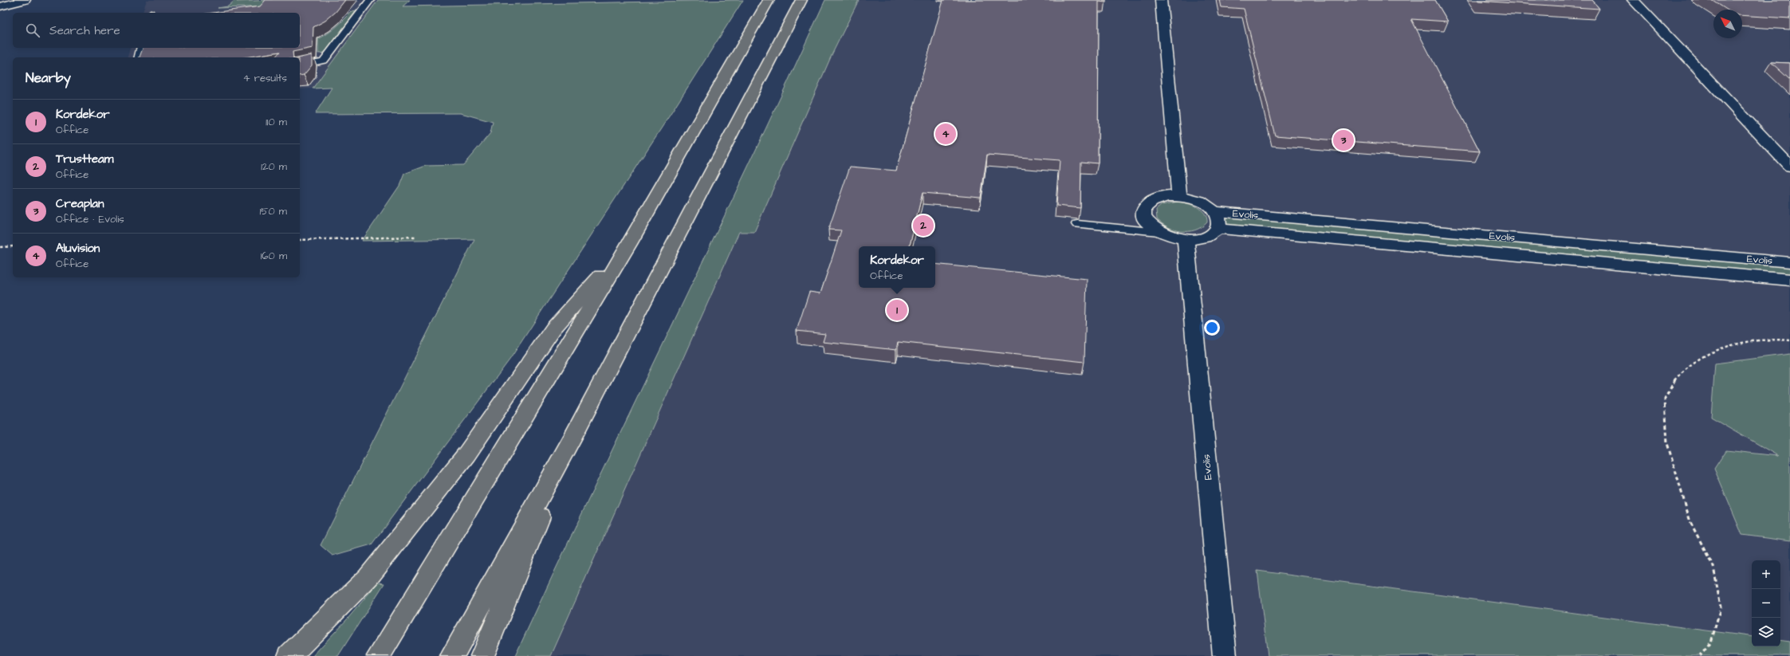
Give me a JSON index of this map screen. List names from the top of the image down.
{
  "streets": {
    "street": ["Evolis"]
  },
  "north": "top left",
  "page": {
    "search": "Search here",
    "heading": ["Nearby", "4 results"],
    "list": [
      {
        "mark": "1",
        "name": "Kordekor",
        "note": "Office",
        "value": "110 m"
      },
      {
        "mark": "2",
        "name": "Trustteam",
        "note": "Office",
        "value": "120 m"
      },
      {
        "mark": "3",
        "name": "Creaplan",
        "note": "Office · Evolis",
        "value": "150 m"
      },
      {
        "mark": "4",
        "name": "Aluvision",
        "note": "Office",
        "value": "160 m"
      }
    ],
    "pins": [
      "4",
      "3",
      "2",
      "1"
    ],
    "popup": ["Kordekor", "Office"],
    "map_buttons": ["+", "−"]
  }
}
